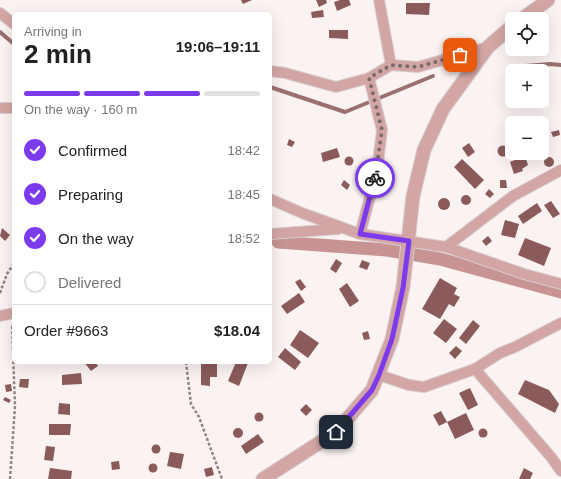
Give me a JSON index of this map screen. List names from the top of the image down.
{
  "page": {
    "map_buttons": ["+", "−"],
    "heading": ["2 min", "Arriving in", "19:06–19:11"],
    "panel": ["Order #9663", "$18.04"],
    "bar": "On the way · 160 m",
    "list": [
      ["Confirmed", "18:42"],
      ["Preparing", "18:45"],
      ["On the way", "18:52"],
      "Delivered"
    ]
  }
}
